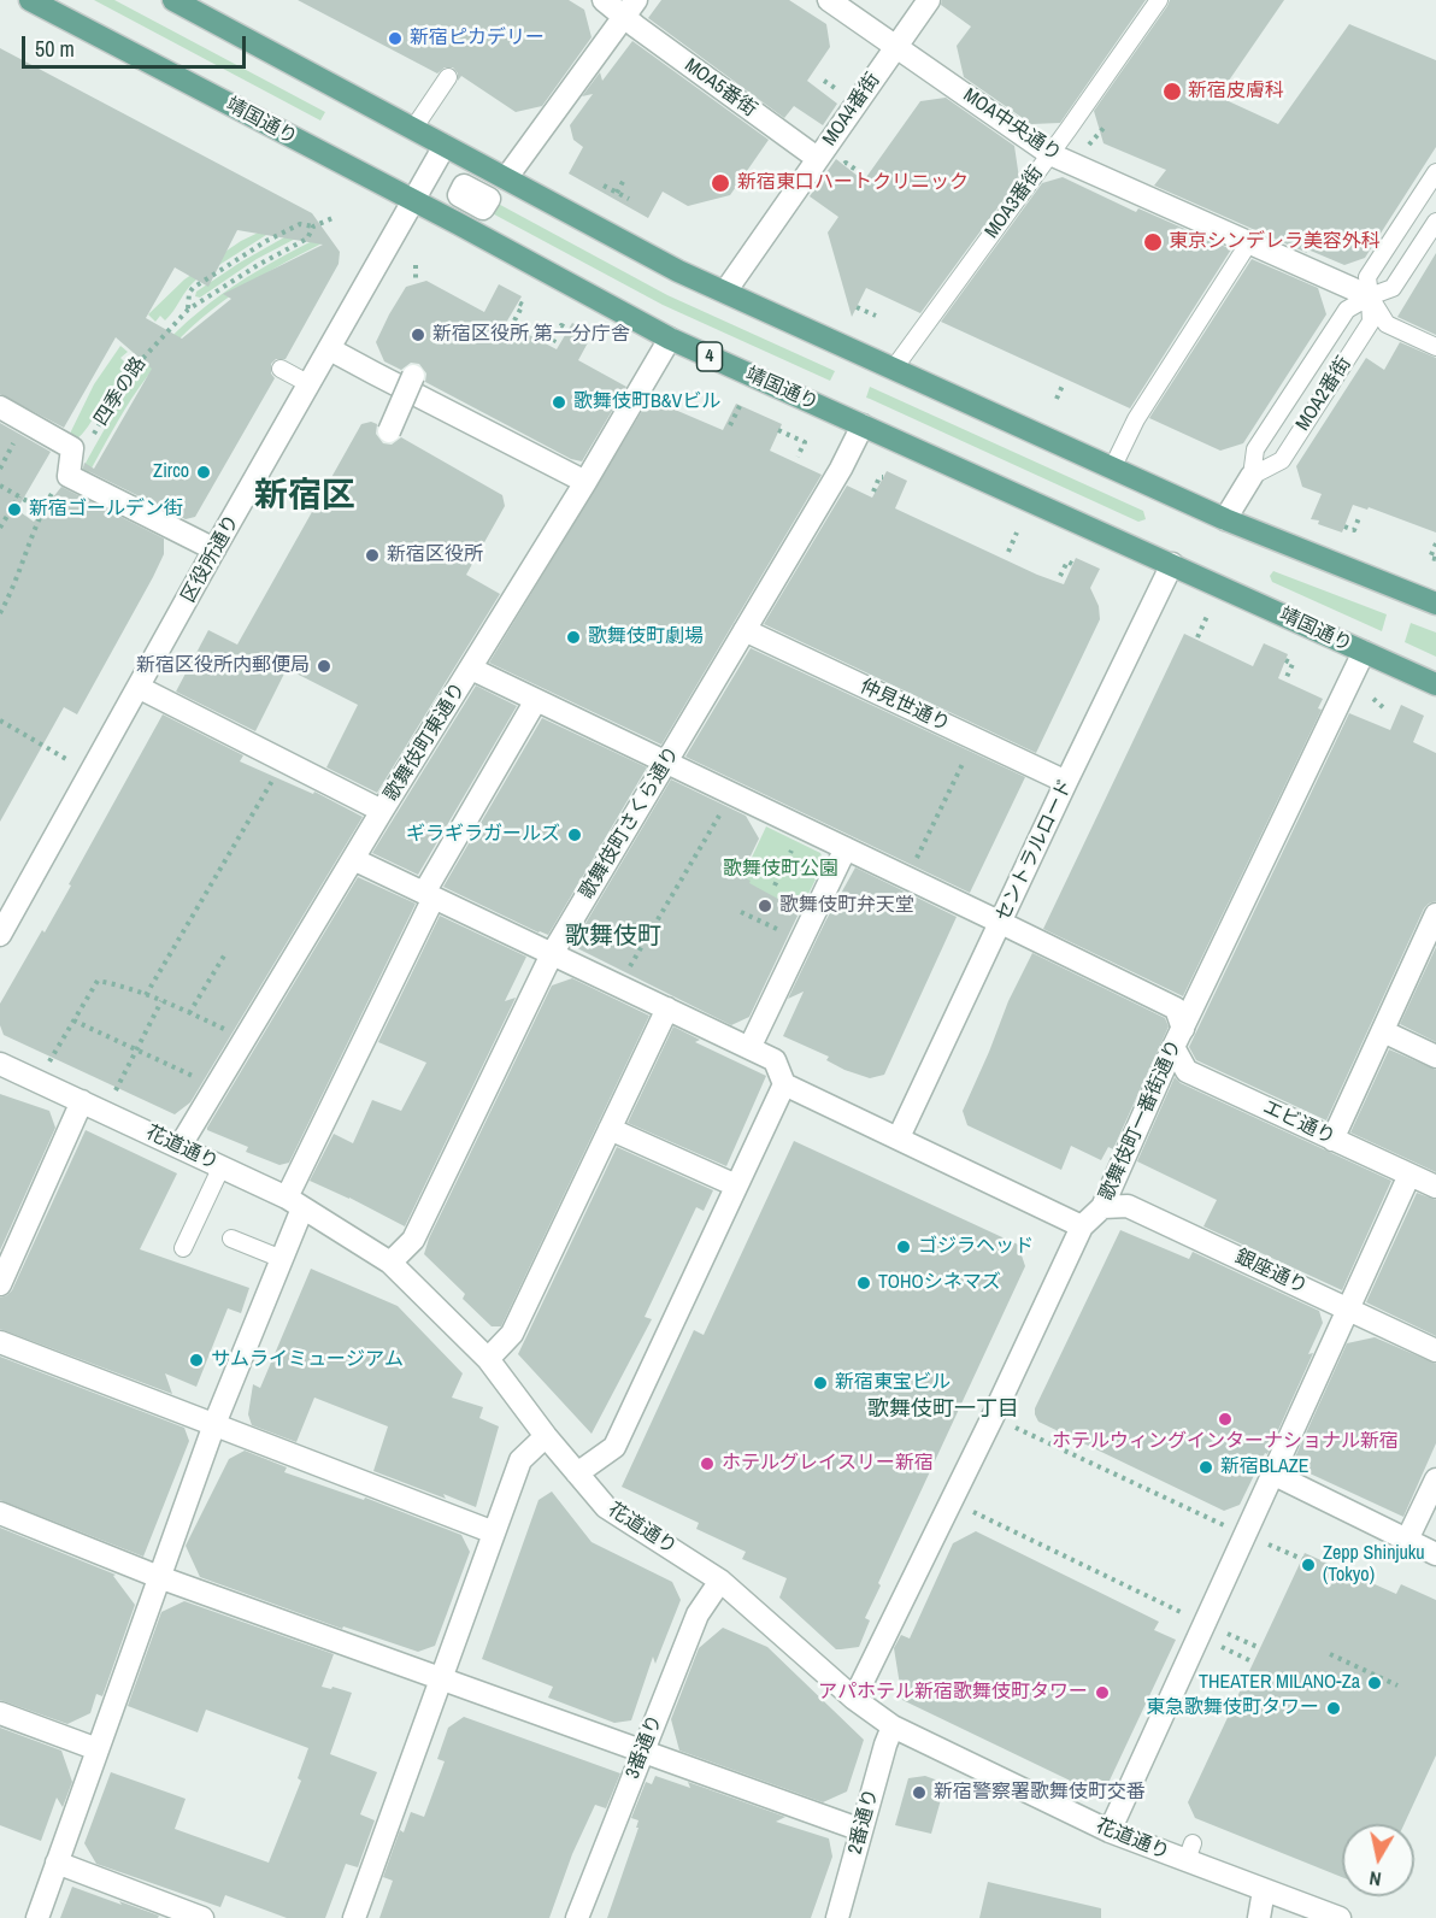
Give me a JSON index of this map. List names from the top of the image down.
{
  "streets": {
    "main road": ["靖国通り", "4"],
    "street": [
      "MOA5番街",
      "MOA4番街",
      "MOA中央通り",
      "MOA2番街",
      "区役所通り",
      "仲見世通り",
      "歌舞伎町東通り",
      "歌舞伎町さくら通り",
      "セントラルロード",
      "歌舞伎町一番街通り",
      "エビ通り",
      "花道通り",
      "銀座通り",
      "3番通り",
      "2番通り"
    ],
    "lane": ["MOA3番街"],
    "path": ["四季の路"]
  },
  "crossings": [
    ["MOA5番街", "MOA4番街"],
    ["MOA4番街", "MOA中央通り"],
    ["靖国通り", "区役所通り"],
    ["靖国通り", "歌舞伎町東通り"],
    ["靖国通り", "歌舞伎町さくら通り"],
    ["靖国通り", "セントラルロード"],
    ["靖国通り", "歌舞伎町一番街通り"],
    ["MOA中央通り", "MOA3番街"],
    ["MOA中央通り", "MOA2番街"],
    ["仲見世通り", "歌舞伎町さくら通り"],
    ["仲見世通り", "セントラルロード"],
    ["歌舞伎町東通り", "エビ通り"],
    ["歌舞伎町東通り", "花道通り"],
    ["歌舞伎町さくら通り", "エビ通り"],
    ["歌舞伎町さくら通り", "花道通り"],
    ["セントラルロード", "エビ通り"],
    ["歌舞伎町一番街通り", "エビ通り"],
    ["歌舞伎町一番街通り", "花道通り"],
    ["歌舞伎町一番街通り", "銀座通り"],
    ["花道通り", "3番通り"],
    ["花道通り", "2番通り"]
  ],
  "districts": ["新宿区", "歌舞伎町", "歌舞伎町一丁目"],
  "parks": ["歌舞伎町公園"],
  "places": [
    "新宿ピカデリー",
    "新宿皮膚科",
    "新宿東口ハートクリニック",
    "東京シンデレラ美容外科",
    "新宿区役所 第一分庁舎",
    "歌舞伎町B&Vビル",
    "Zirco",
    "新宿ゴールデン街",
    "新宿区役所",
    "歌舞伎町劇場",
    "新宿区役所内郵便局",
    "ギラギラガールズ",
    "歌舞伎町弁天堂",
    "ゴジラヘッド",
    "TOHOシネマズ",
    "サムライミュージアム",
    "新宿東宝ビル",
    "ホテルウィングインターナショナル新宿",
    "ホテルグレイスリー新宿",
    "新宿BLAZE",
    "Zepp Shinjuku (Tokyo)",
    "THEATER MILANO-Za",
    "アパホテル新宿歌舞伎町タワー",
    "東急歌舞伎町タワー",
    "新宿警察署歌舞伎町交番"
  ],
  "scale_bar": "50 m",
  "north": "bottom"
}
